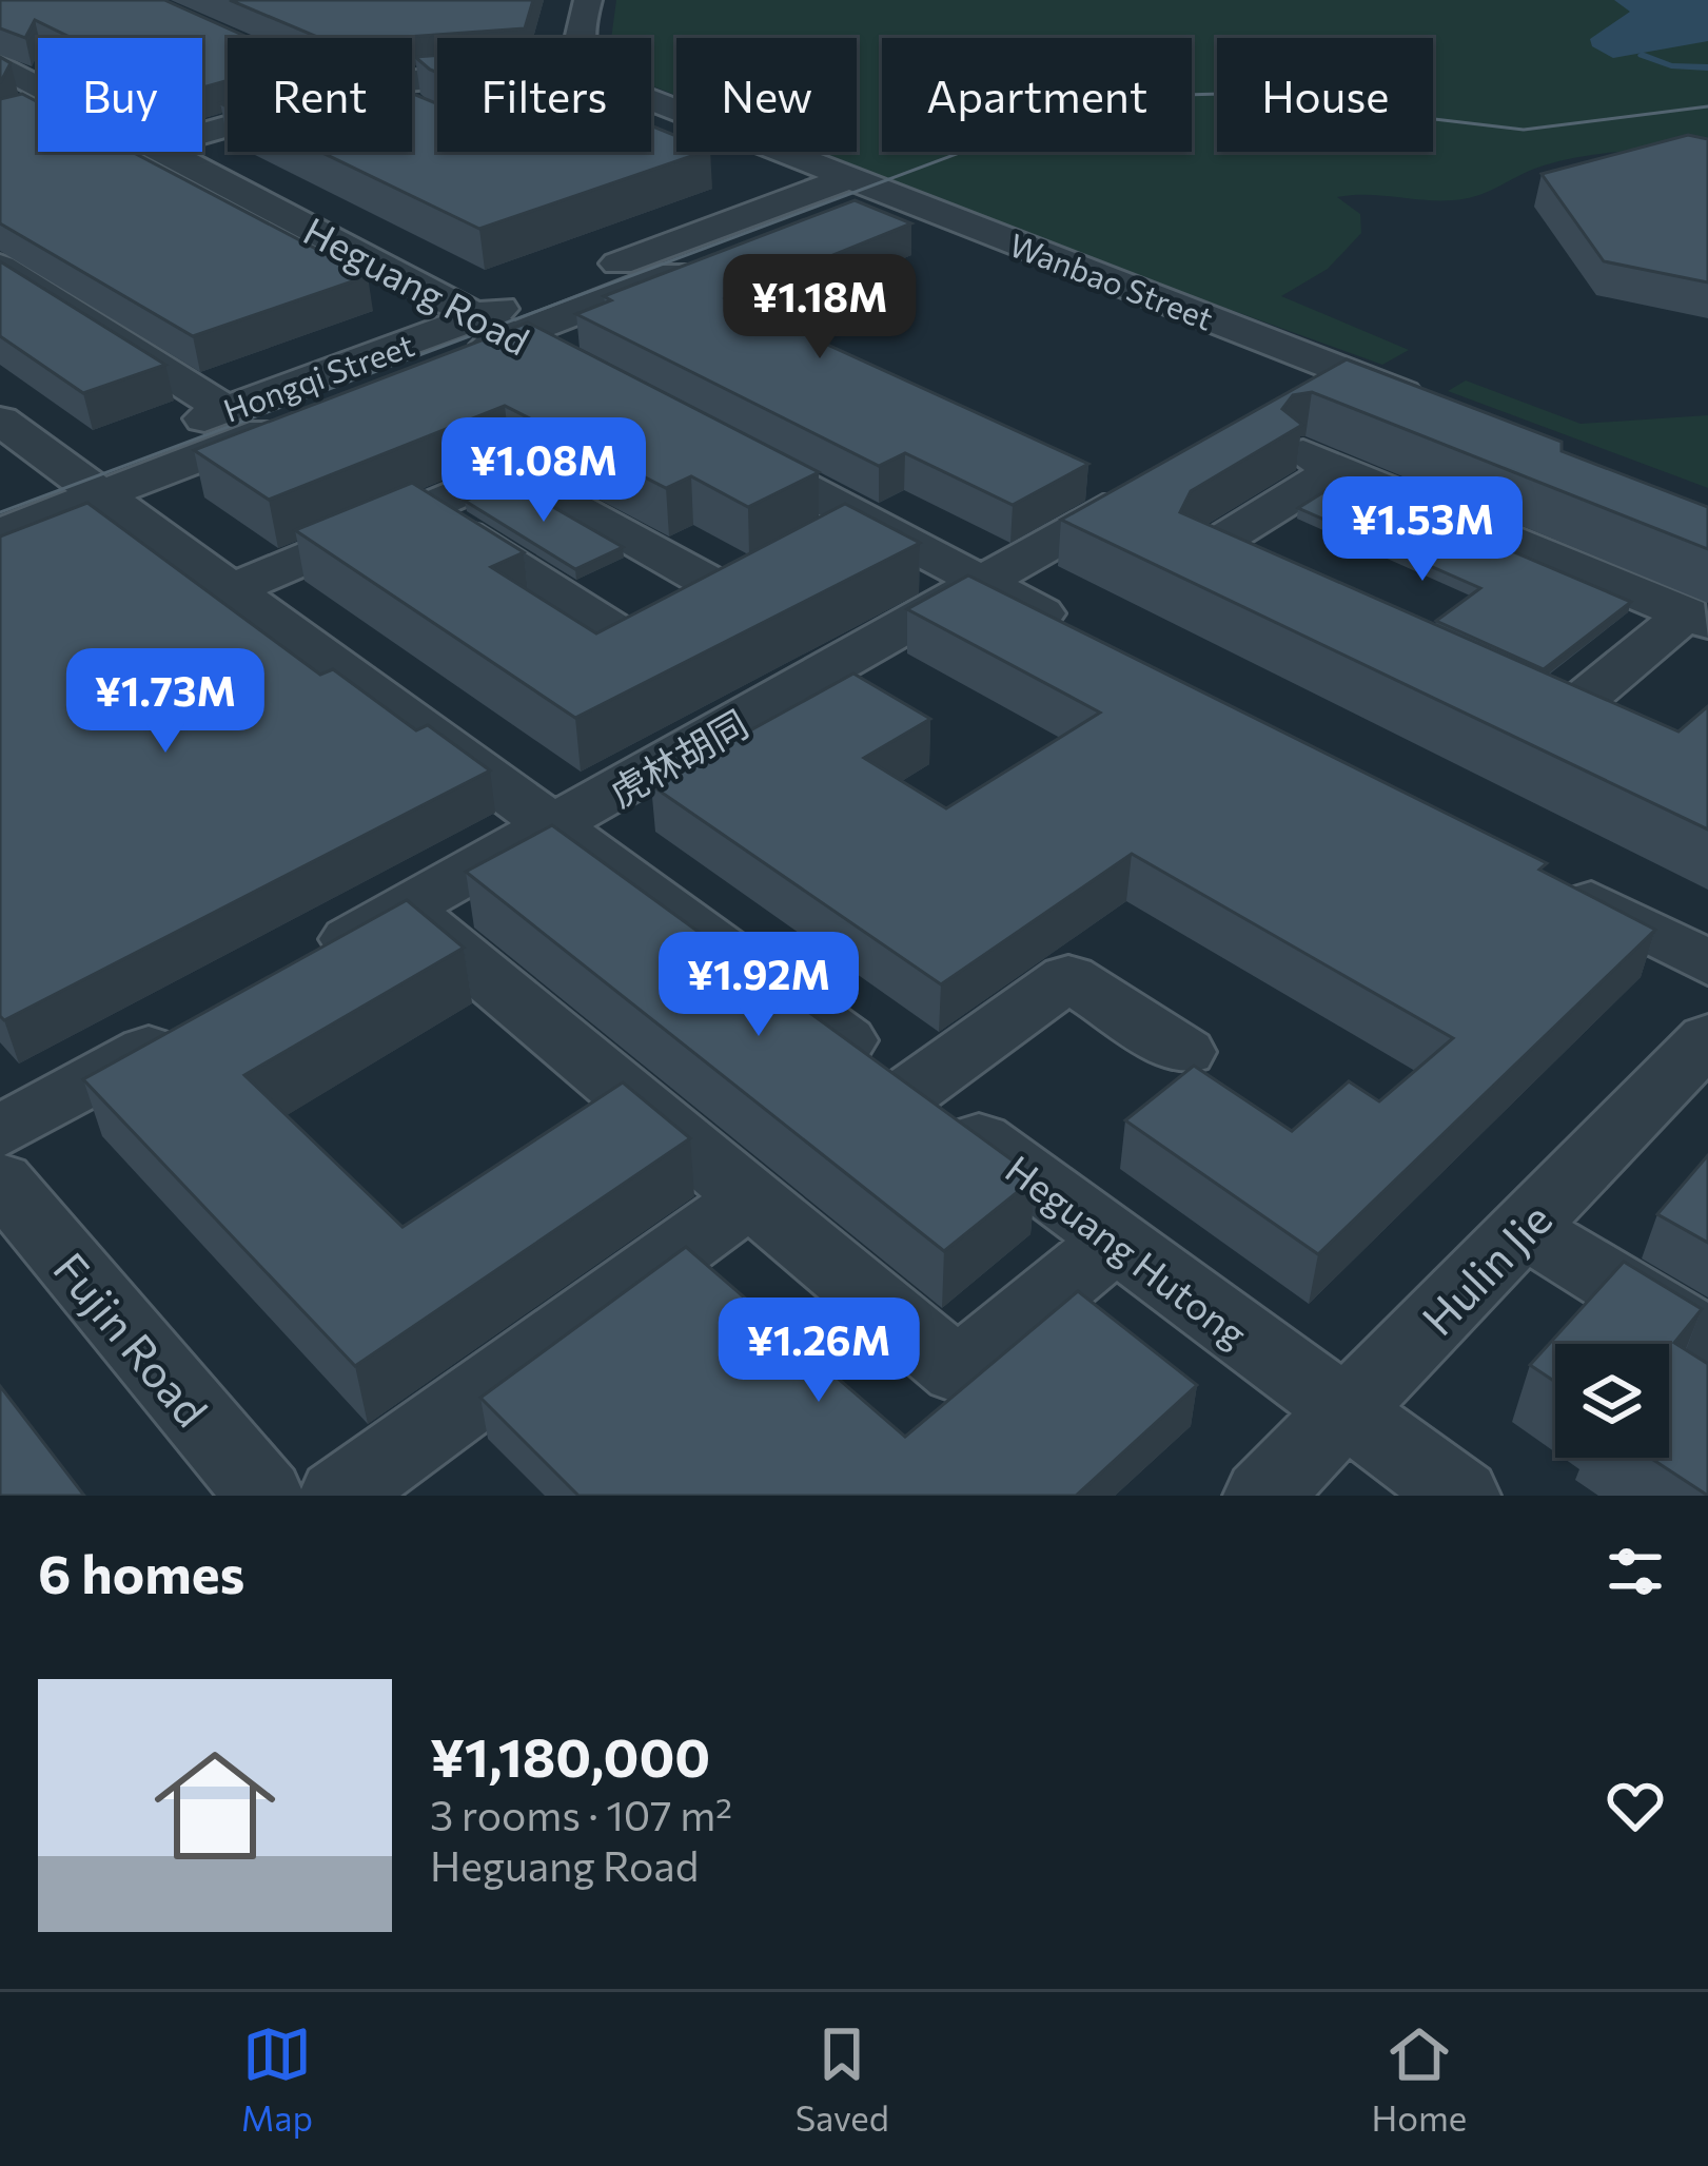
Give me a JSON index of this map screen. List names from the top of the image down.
{
  "streets": {
    "street": [
      "Wanbao Street",
      "Heguang Road",
      "Hongqi Street",
      "虎林胡同",
      "Heguang Hutong",
      "Hulin Jie",
      "Fujin Road"
    ]
  },
  "crossings": [
    ["Wanbao Street", "Hongqi Street"],
    ["Heguang Road", "Hongqi Street"],
    ["Hongqi Street", "Heguang Hutong"],
    ["虎林胡同", "Heguang Hutong"],
    ["Heguang Hutong", "Hulin Jie"]
  ],
  "page": {
    "chip": [
      "Buy",
      "Rent",
      "Filters",
      "New",
      "Apartment",
      "House"
    ],
    "price": [
      "¥1.18M",
      "¥1.08M",
      "¥1.53M",
      "¥1.73M",
      "¥1.92M",
      "¥1.26M"
    ],
    "heading": "6 homes",
    "list": [
      {
        "name": "¥1,180,000",
        "note": "3 rooms · 107 m² · Heguang Road"
      }
    ],
    "tabs": ["Map", "Saved", "Home"]
  }
}
